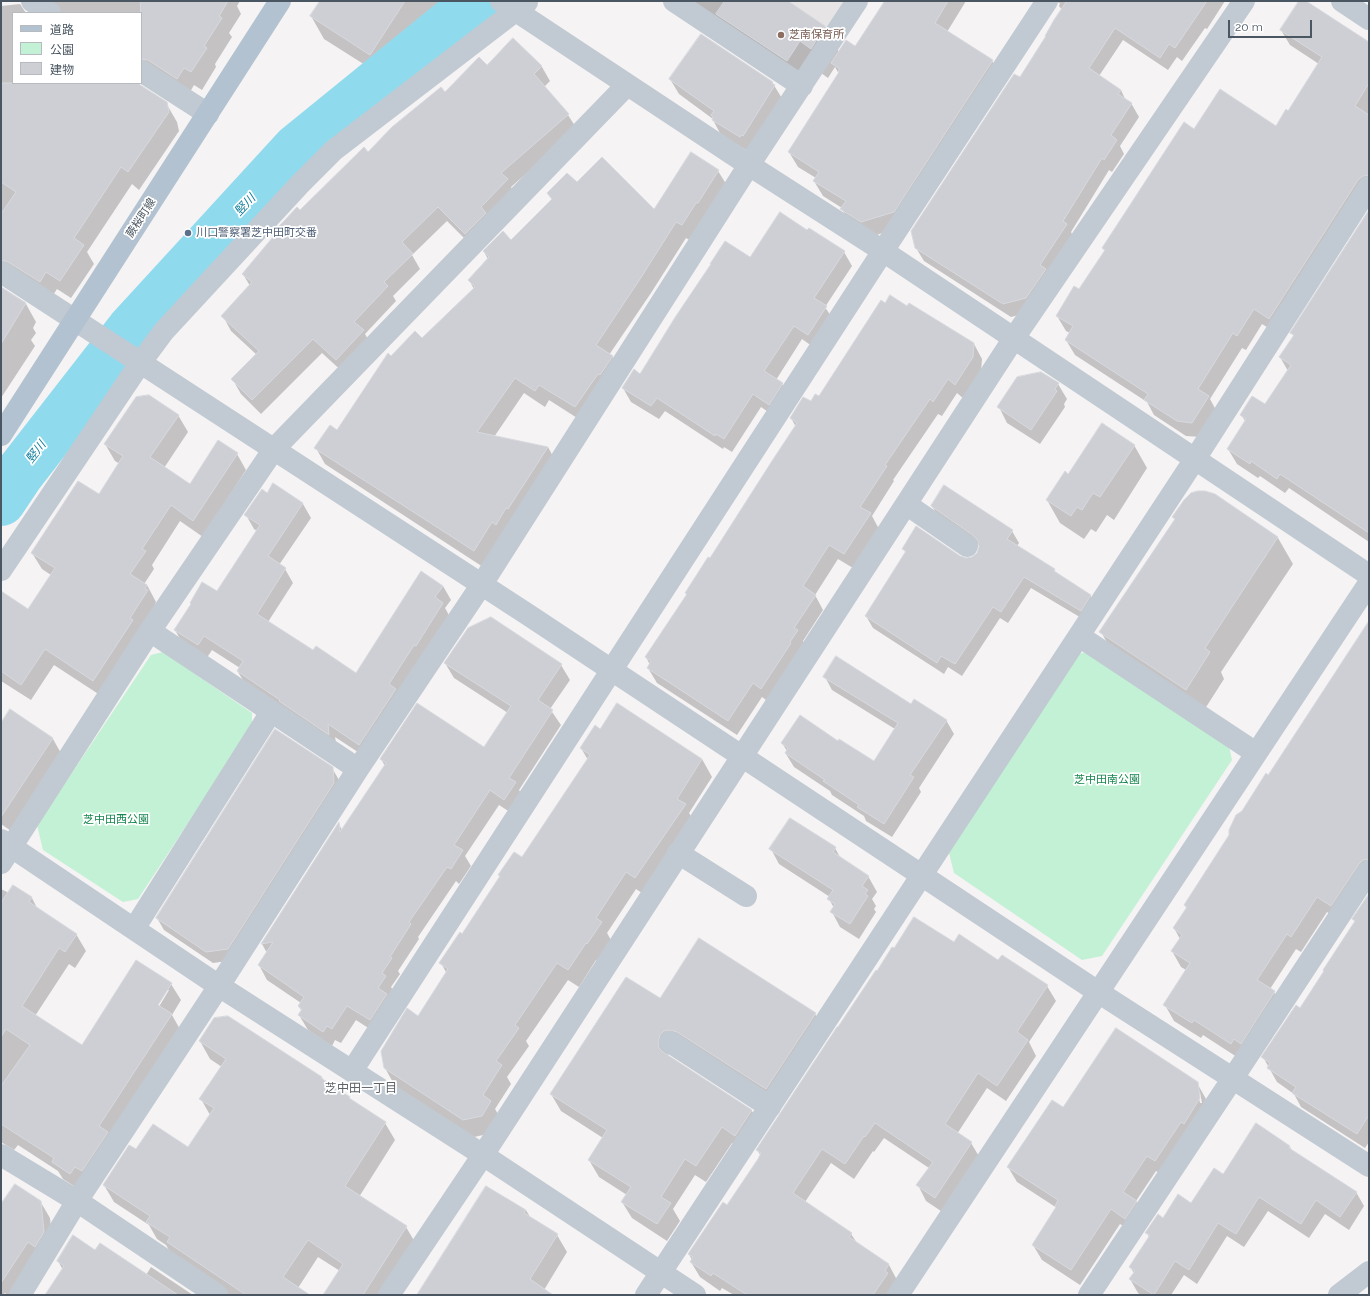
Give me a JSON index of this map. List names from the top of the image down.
{
  "streets": {
    "main road": ["蕨桜町線"]
  },
  "districts": ["芝中田一丁目"],
  "water": ["竪川"],
  "parks": ["芝中田南公園", "芝中田西公園"],
  "places": ["芝南保育所", "川口警察署芝中田町交番"],
  "legend": ["道路", "公園", "建物"],
  "scale_bar": "20 m"
}
